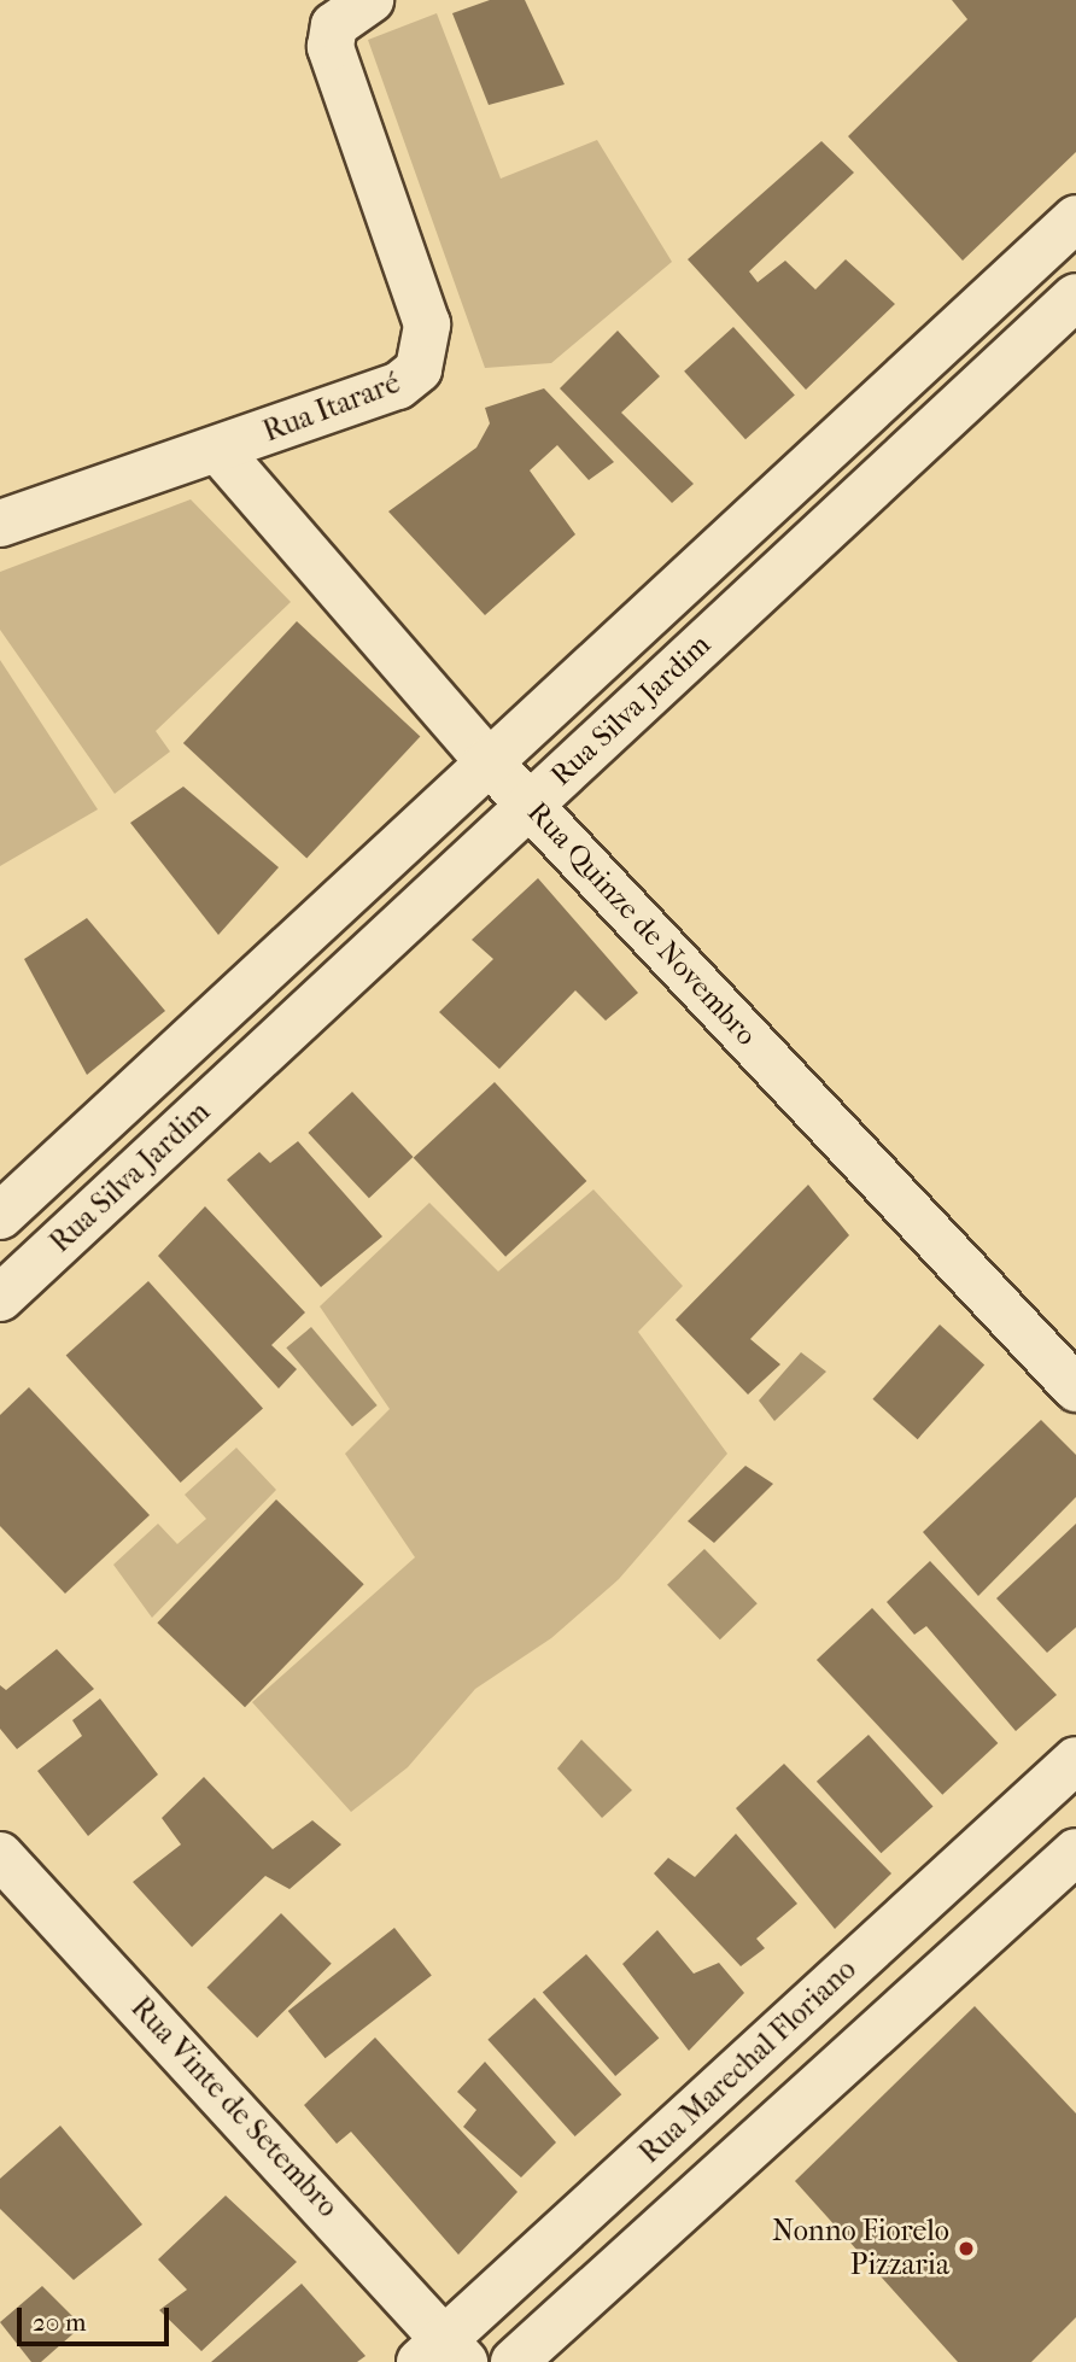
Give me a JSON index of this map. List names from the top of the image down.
{
  "streets": {
    "street": [
      "Rua Itararé",
      "Rua Silva Jardim",
      "Rua Quinze de Novembro",
      "Rua Marechal Floriano",
      "Rua Vinte de Setembro"
    ]
  },
  "crossings": [
    ["Rua Itararé", "Rua Quinze de Novembro"],
    ["Rua Silva Jardim", "Rua Quinze de Novembro"],
    ["Rua Marechal Floriano", "Rua Vinte de Setembro"]
  ],
  "places": ["Nonno Fiorelo Pizzaria"],
  "scale_bar": "20 m"
}
